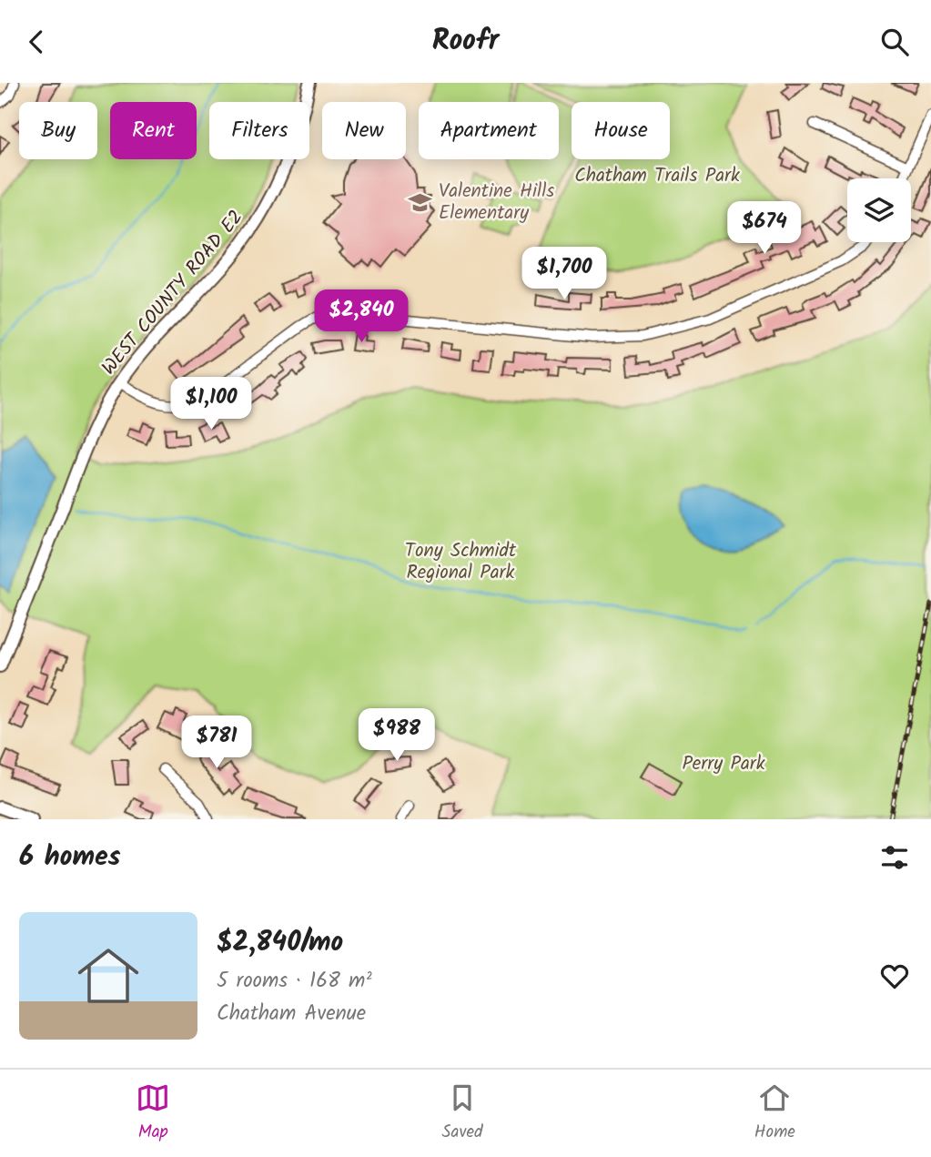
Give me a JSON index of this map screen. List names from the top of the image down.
{
  "streets": {
    "street": ["WEST COUNTY ROAD E2"]
  },
  "parks": ["Chatham Trails Park", "Tony Schmidt Regional Park", "Perry Park"],
  "places": {
    "school or university": ["Valentine Hills Elementary"]
  },
  "page": {
    "header": "Roofr",
    "chip": [
      "Buy",
      "Rent",
      "Filters",
      "New",
      "Apartment",
      "House"
    ],
    "price": [
      "$674",
      "$1,700",
      "$2,840",
      "$1,100",
      "$988",
      "$781"
    ],
    "heading": "6 homes",
    "list": [
      {
        "name": "$2,840/mo",
        "note": "5 rooms · 168 m² · Chatham Avenue"
      }
    ],
    "tabs": ["Map", "Saved", "Home"]
  }
}
